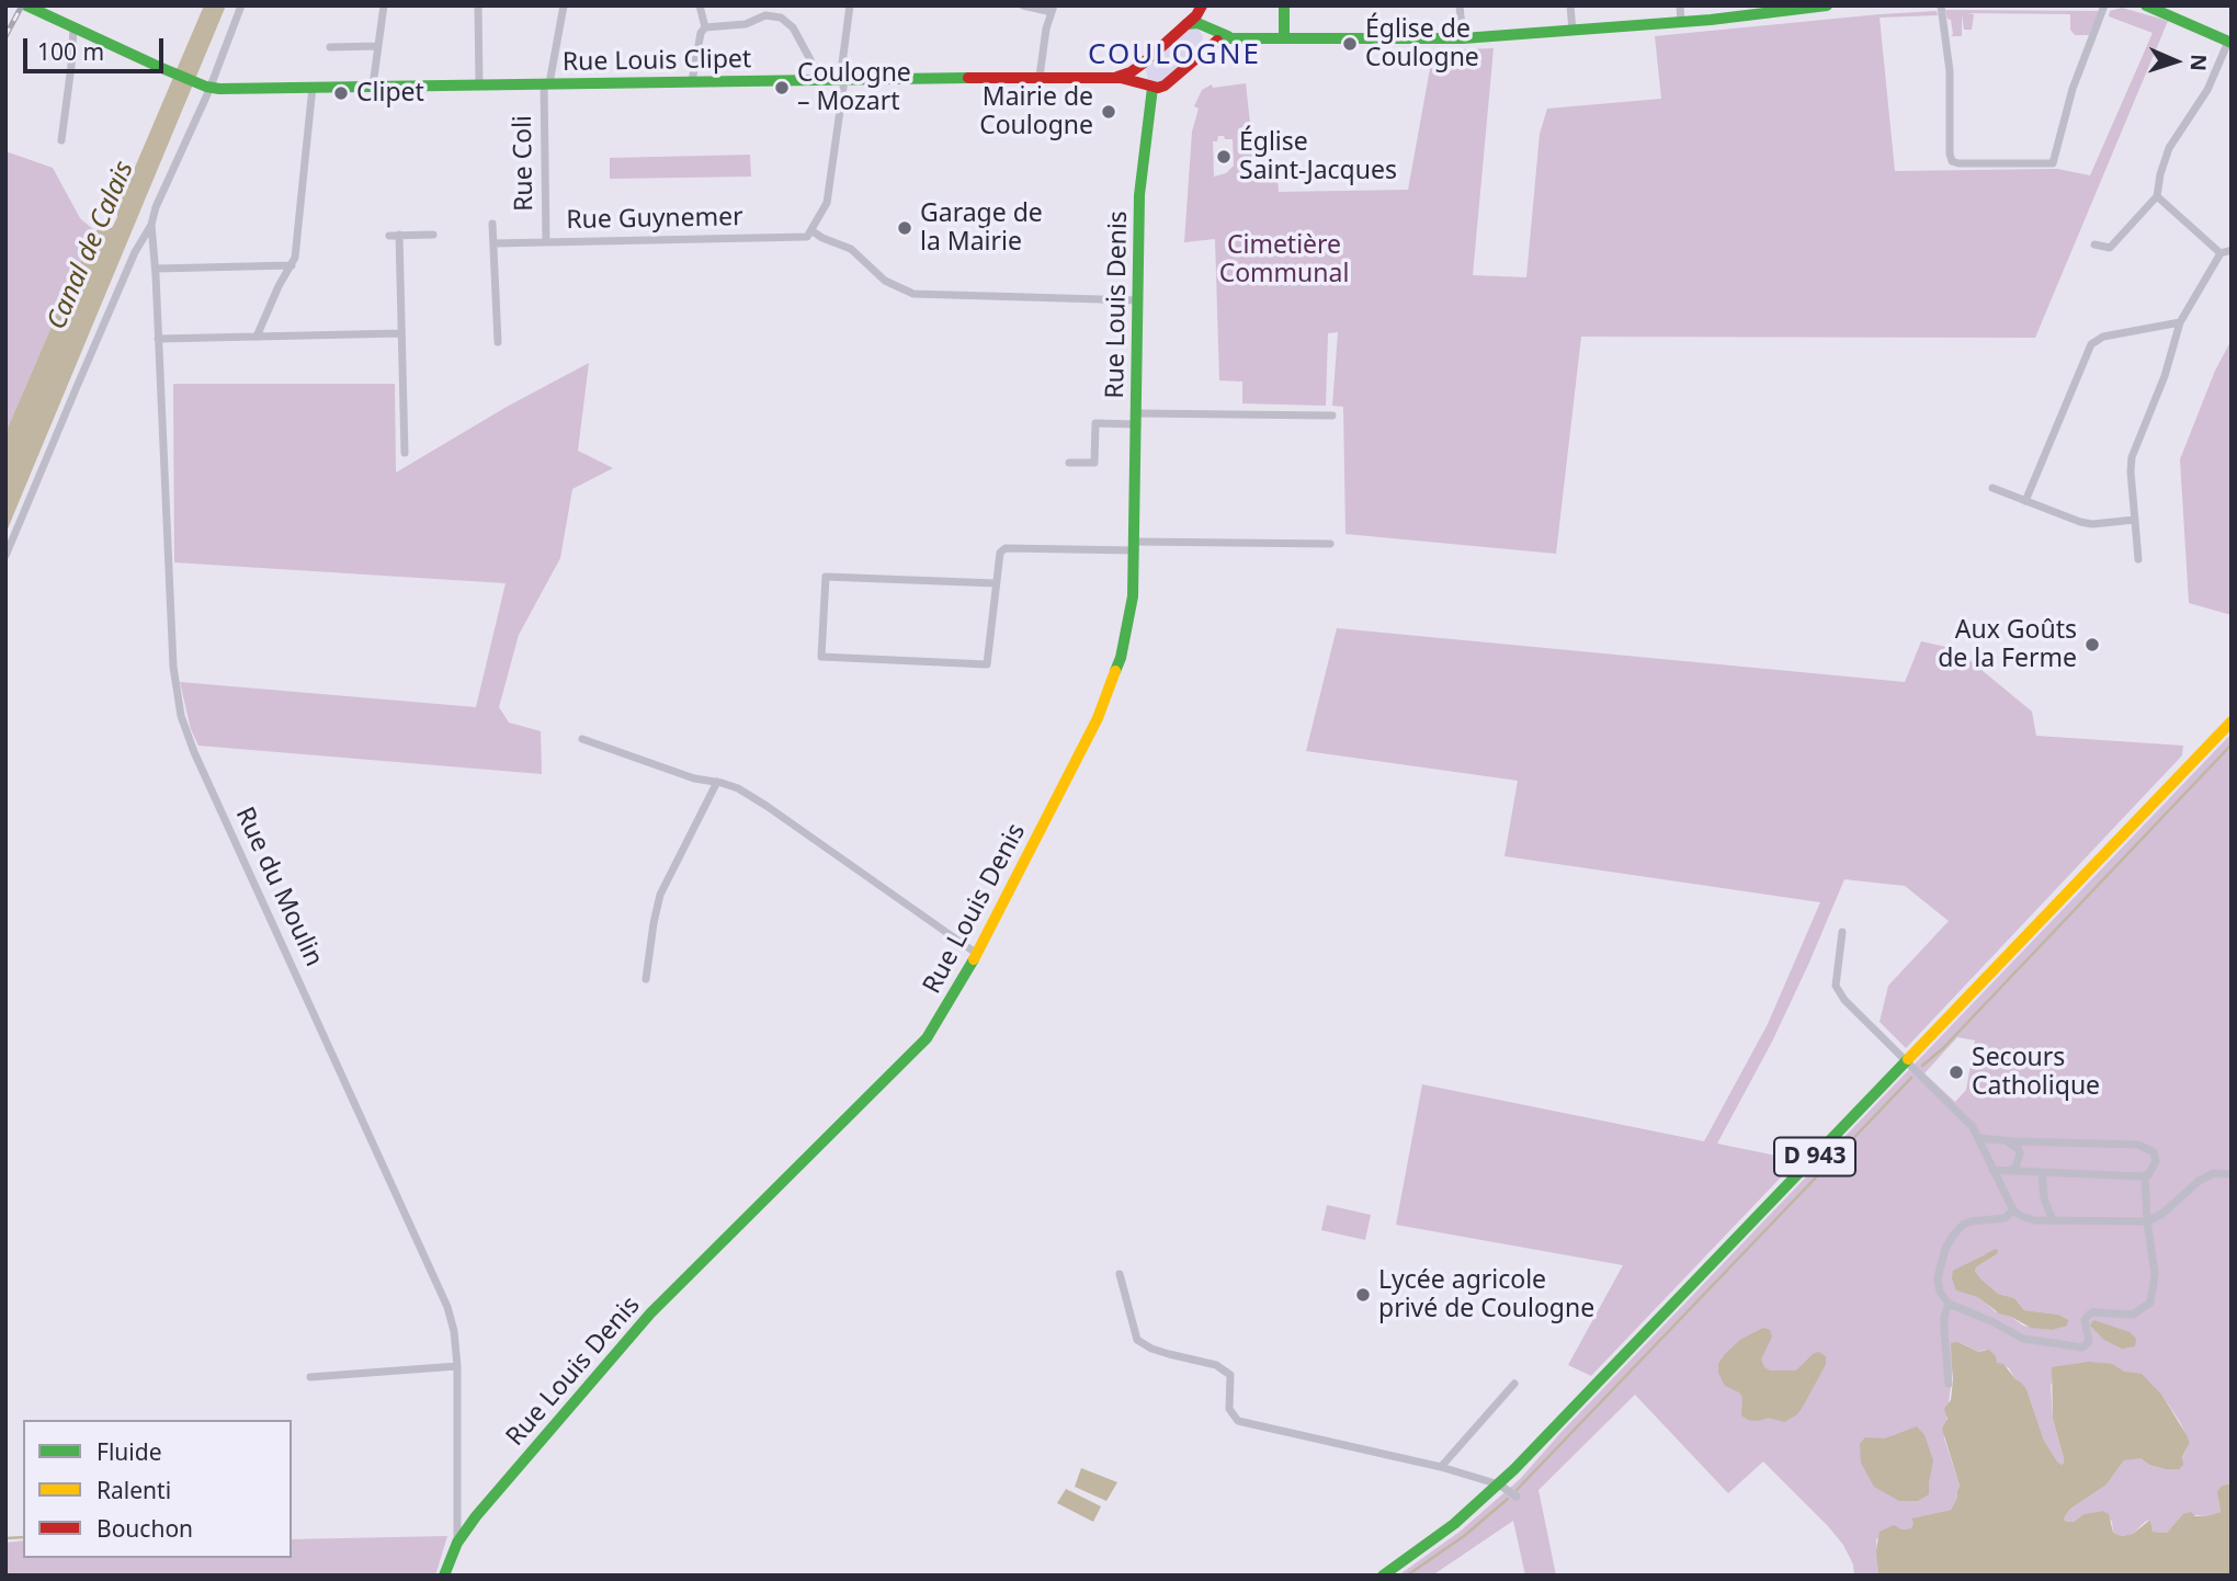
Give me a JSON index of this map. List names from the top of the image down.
{
  "streets": {
    "street": [
      "Rue Louis Clipet",
      "Rue Coli",
      "Rue Guynemer",
      "Rue Louis Denis",
      "Rue du Moulin",
      "D 943"
    ]
  },
  "crossings": [
    ["Rue Louis Clipet", "Rue Coli"],
    ["Rue Louis Clipet", "Rue Louis Denis"],
    ["Rue Coli", "Rue Guynemer"],
    ["Rue Louis Denis", "Rue du Moulin"]
  ],
  "districts": ["COULOGNE"],
  "water": ["Canal de Calais"],
  "parks": ["Cimetière Communal"],
  "places": [
    "Église de Coulogne",
    "Coulogne – Mozart",
    "Clipet",
    "Mairie de Coulogne",
    "Église Saint-Jacques",
    "Garage de la Mairie",
    "Aux Goûts de la Ferme",
    "Secours Catholique",
    "Lycée agricole privé de Coulogne"
  ],
  "legend": ["Fluide", "Ralenti", "Bouchon"],
  "scale_bar": "100 m",
  "north": "right"
}
